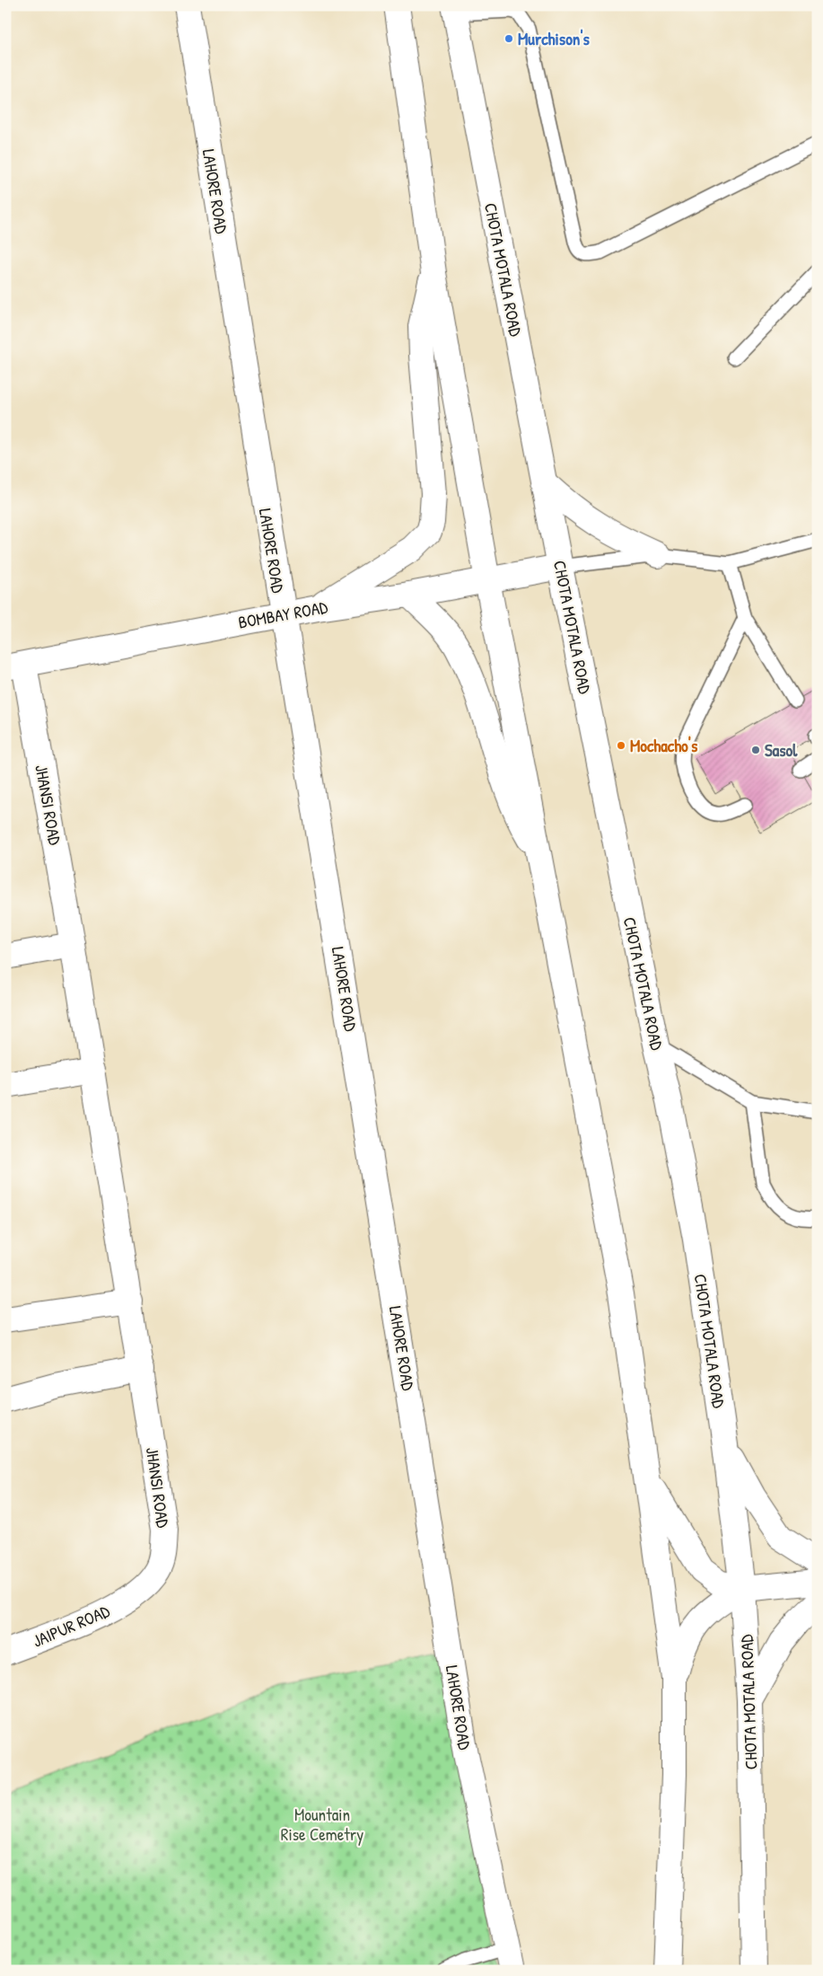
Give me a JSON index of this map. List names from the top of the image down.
{
  "streets": {
    "street": [
      "LAHORE ROAD",
      "CHOTA MOTALA ROAD",
      "BOMBAY ROAD",
      "JHANSI ROAD",
      "JAIPUR ROAD"
    ]
  },
  "crossings": [
    ["LAHORE ROAD", "BOMBAY ROAD"],
    ["CHOTA MOTALA ROAD", "BOMBAY ROAD"],
    ["BOMBAY ROAD", "JHANSI ROAD"],
    ["JHANSI ROAD", "JAIPUR ROAD"]
  ],
  "parks": ["Mountain Rise Cemetry"],
  "places": ["Murchison's", "Mochacho's", "Sasol"]
}
